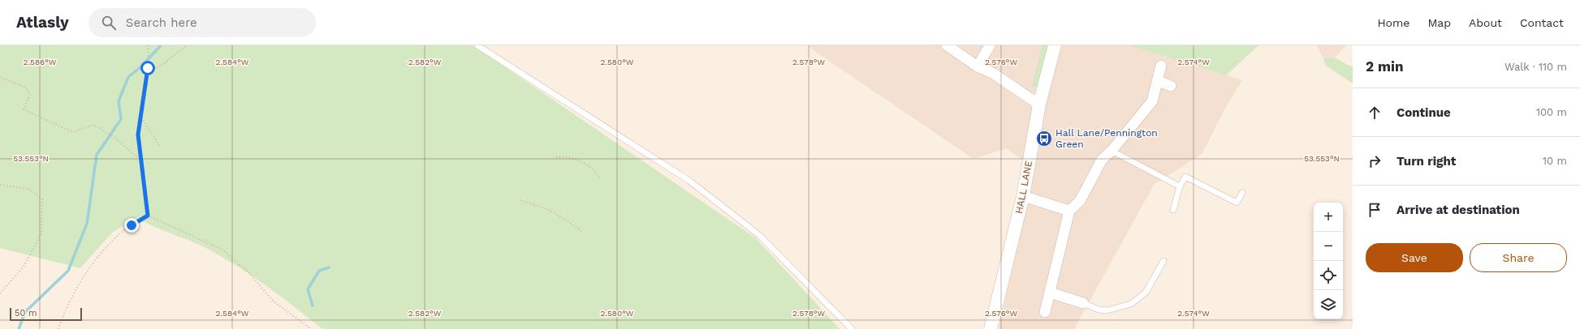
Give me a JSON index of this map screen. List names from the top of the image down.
{
  "streets": {
    "street": ["HALL LANE"]
  },
  "places": {
    "bus stop": ["Hall Lane/Pennington Green"]
  },
  "scale_bar": "50 m",
  "page": {
    "header": "Atlasly",
    "search": "Search here",
    "nav": [
      "Home",
      "Map",
      "About",
      "Contact"
    ],
    "heading": ["2 min", "Walk · 110 m"],
    "list": [
      ["Continue", "100 m"],
      ["Turn right", "10 m"],
      "Arrive at destination"
    ],
    "map_buttons": ["+", "−"],
    "buttons": ["Save", "Share"],
    "scale": "50 m"
  },
  "coordinates": [
    "2.586°W",
    "2.584°W",
    "2.582°W",
    "2.580°W",
    "2.578°W",
    "2.576°W",
    "2.574°W",
    "53.553°N"
  ]
}
